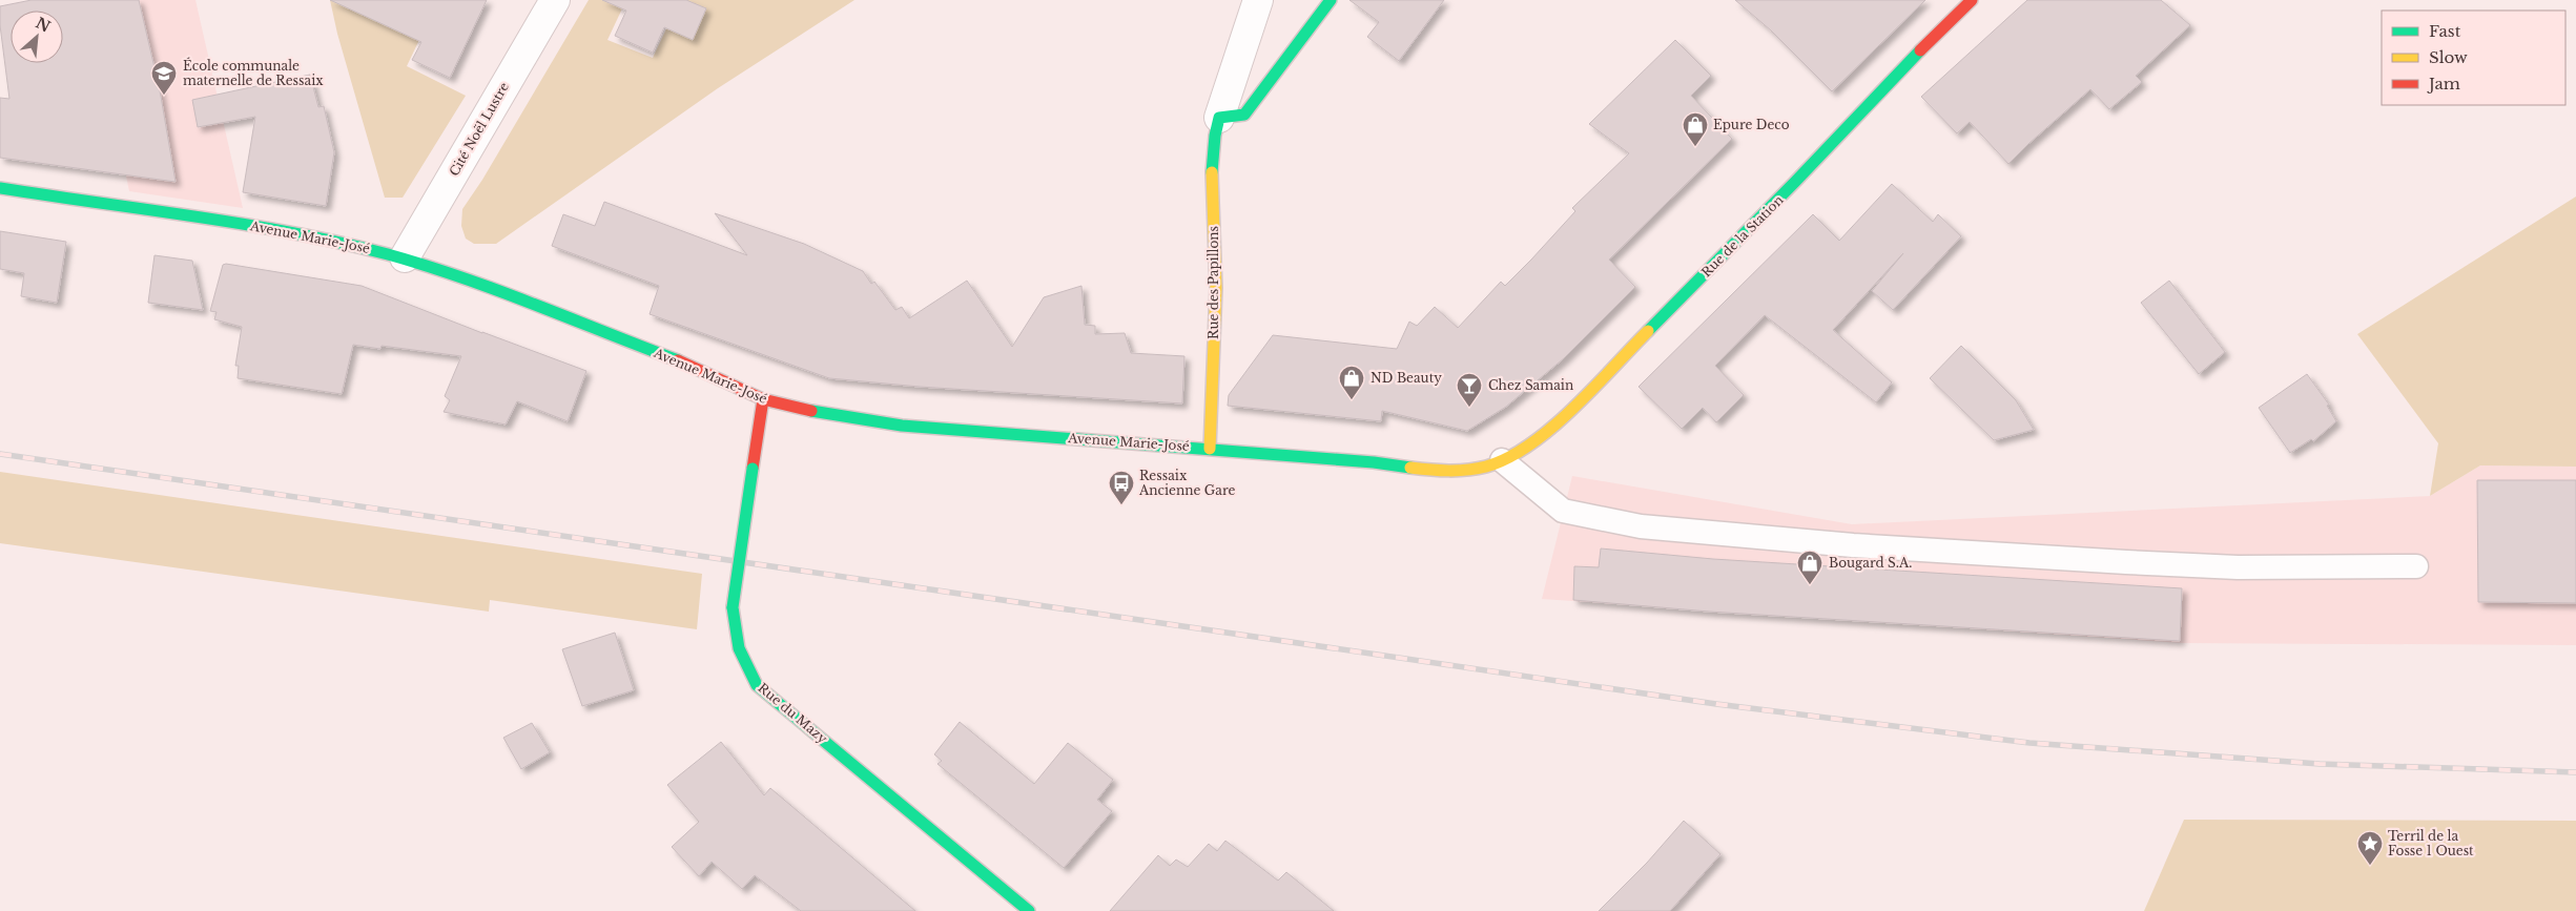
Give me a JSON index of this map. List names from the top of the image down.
{
  "streets": {
    "street": [
      "Cité Noël Lustre",
      "Rue de la Station",
      "Avenue Marie-José",
      "Rue des Papillons",
      "Rue du Mazy"
    ]
  },
  "crossings": [
    ["Cité Noël Lustre", "Avenue Marie-José"],
    ["Rue de la Station", "Avenue Marie-José"],
    ["Avenue Marie-José", "Rue des Papillons"],
    ["Avenue Marie-José", "Rue du Mazy"]
  ],
  "places": {
    "school or university": ["École communale maternelle de Ressaix"],
    "shop": ["Epure Deco", "ND Beauty", "Bougard S.A."],
    "bar": ["Chez Samain"],
    "bus stop": ["Ressaix Ancienne Gare"],
    "place": ["Terril de la Fosse 1 Ouest"]
  },
  "legend": ["Fast", "Slow", "Jam"],
  "north": "top right"
}
